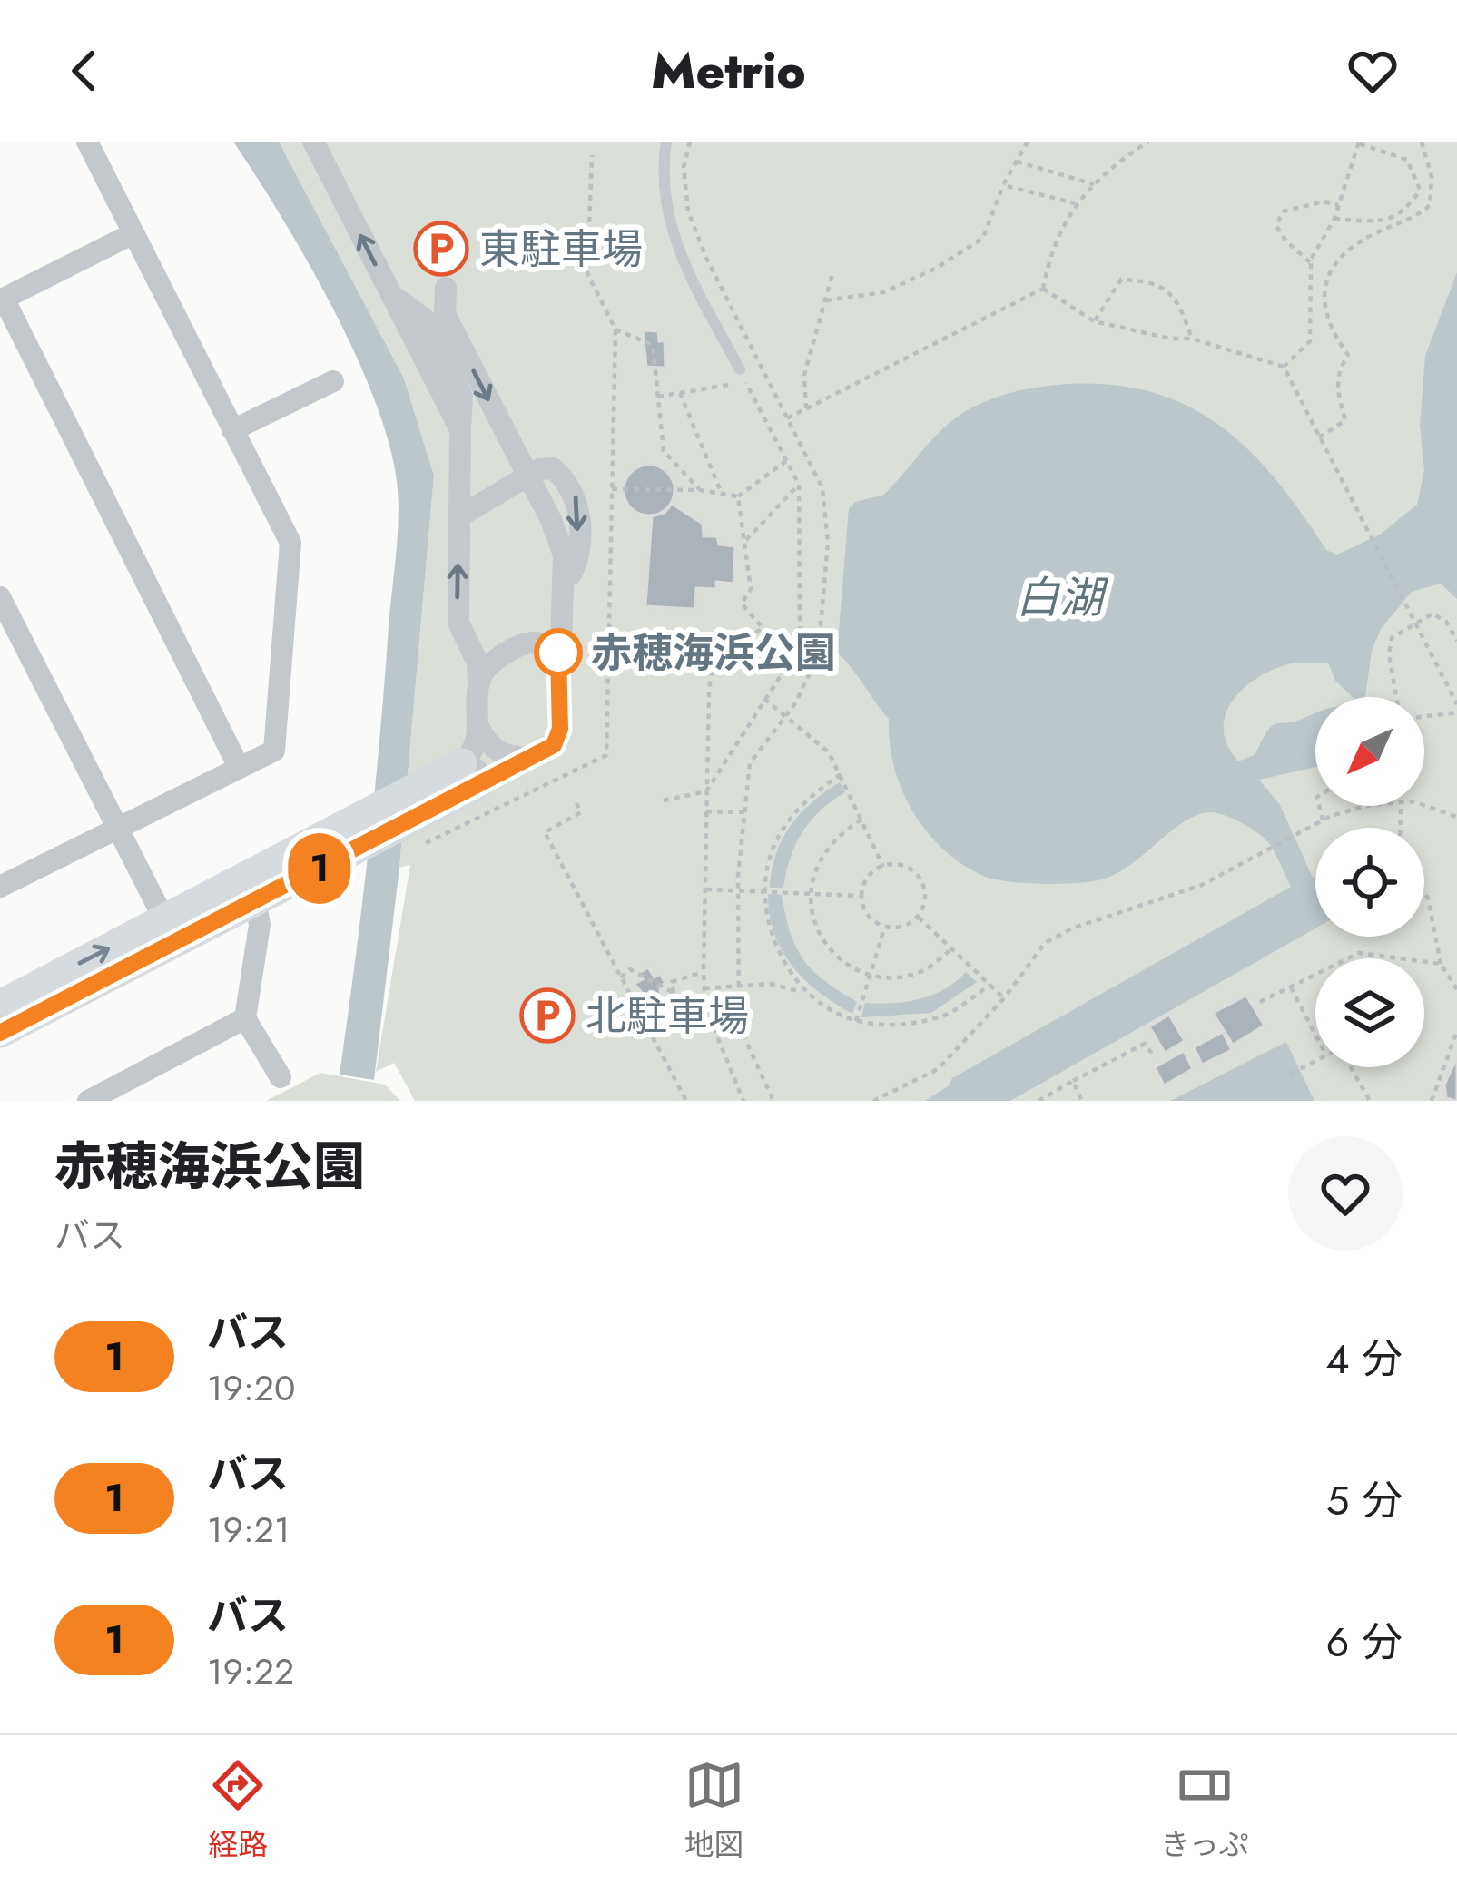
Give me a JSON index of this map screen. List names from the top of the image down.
{
  "water": ["白湖"],
  "places": {
    "parking": ["東駐車場", "北駐車場"],
    "other": ["赤穂海浜公園"]
  },
  "lines": ["bus line 1"],
  "north": "bottom left",
  "page": {
    "header": "Metrio",
    "on_map": "1",
    "heading": ["赤穂海浜公園", "バス"],
    "list": [
      {
        "mark": "1",
        "name": "バス",
        "note": "19:20",
        "value": "4 分"
      },
      {
        "mark": "1",
        "name": "バス",
        "note": "19:21",
        "value": "5 分"
      },
      {
        "mark": "1",
        "name": "バス",
        "note": "19:22",
        "value": "6 分"
      }
    ],
    "tabs": ["経路", "地図", "きっぷ"]
  }
}
